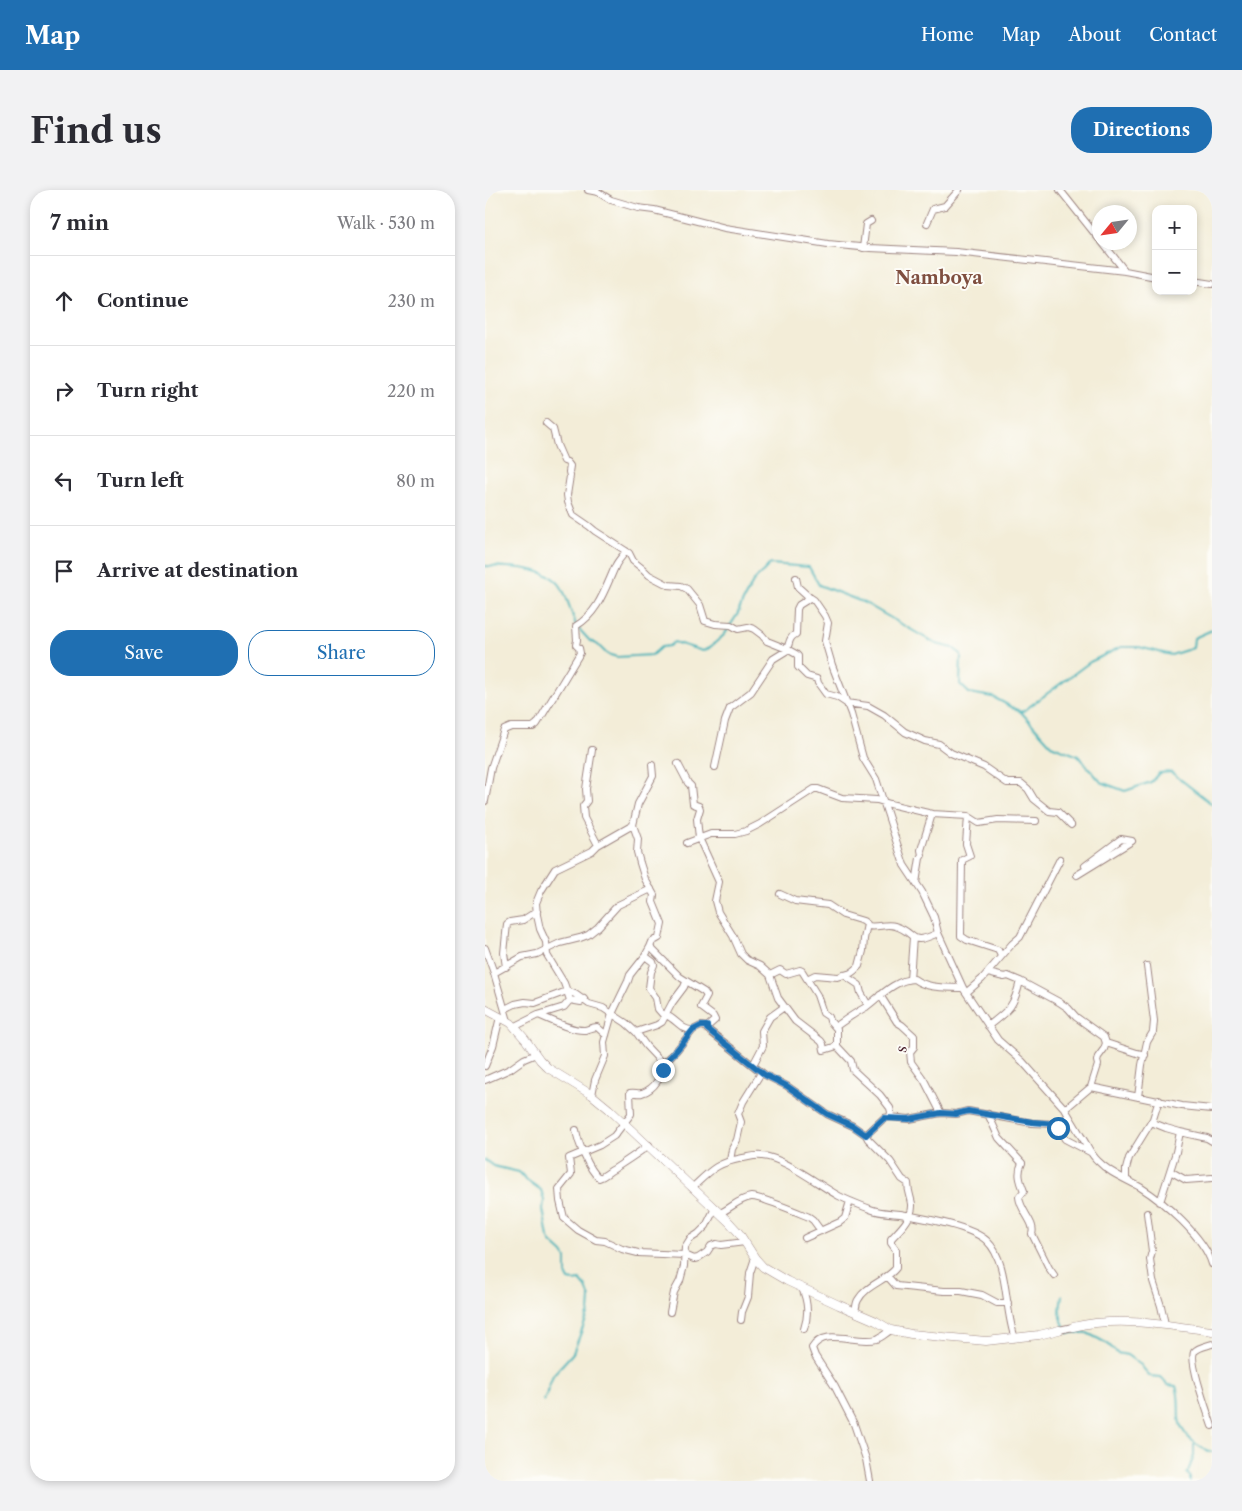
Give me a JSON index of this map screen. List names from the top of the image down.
{
  "streets": {
    "street": ["s"]
  },
  "districts": ["Namboya"],
  "north": "bottom left",
  "page": {
    "header": "Map",
    "nav": [
      "Home",
      "Map",
      "About",
      "Contact"
    ],
    "buttons": [
      "Directions",
      ["Save", "Share"]
    ],
    "title": "Find us",
    "heading": ["7 min", "Walk · 530 m"],
    "map_buttons": ["+", "−"],
    "list": [
      ["Continue", "230 m"],
      ["Turn right", "220 m"],
      ["Turn left", "80 m"],
      "Arrive at destination"
    ]
  }
}
